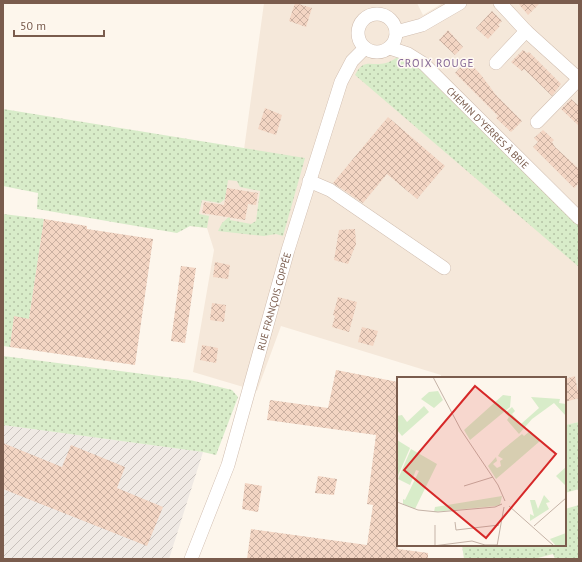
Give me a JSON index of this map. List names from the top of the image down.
{
  "streets": {
    "street": ["CHEMIN D'YERRES À BRIE", "RUE FRANÇOIS COPPÉE"]
  },
  "crossings": [
    ["CHEMIN D'YERRES À BRIE", "RUE FRANÇOIS COPPÉE"]
  ],
  "districts": ["CROIX ROUGE"],
  "scale_bar": "50 m"
}
